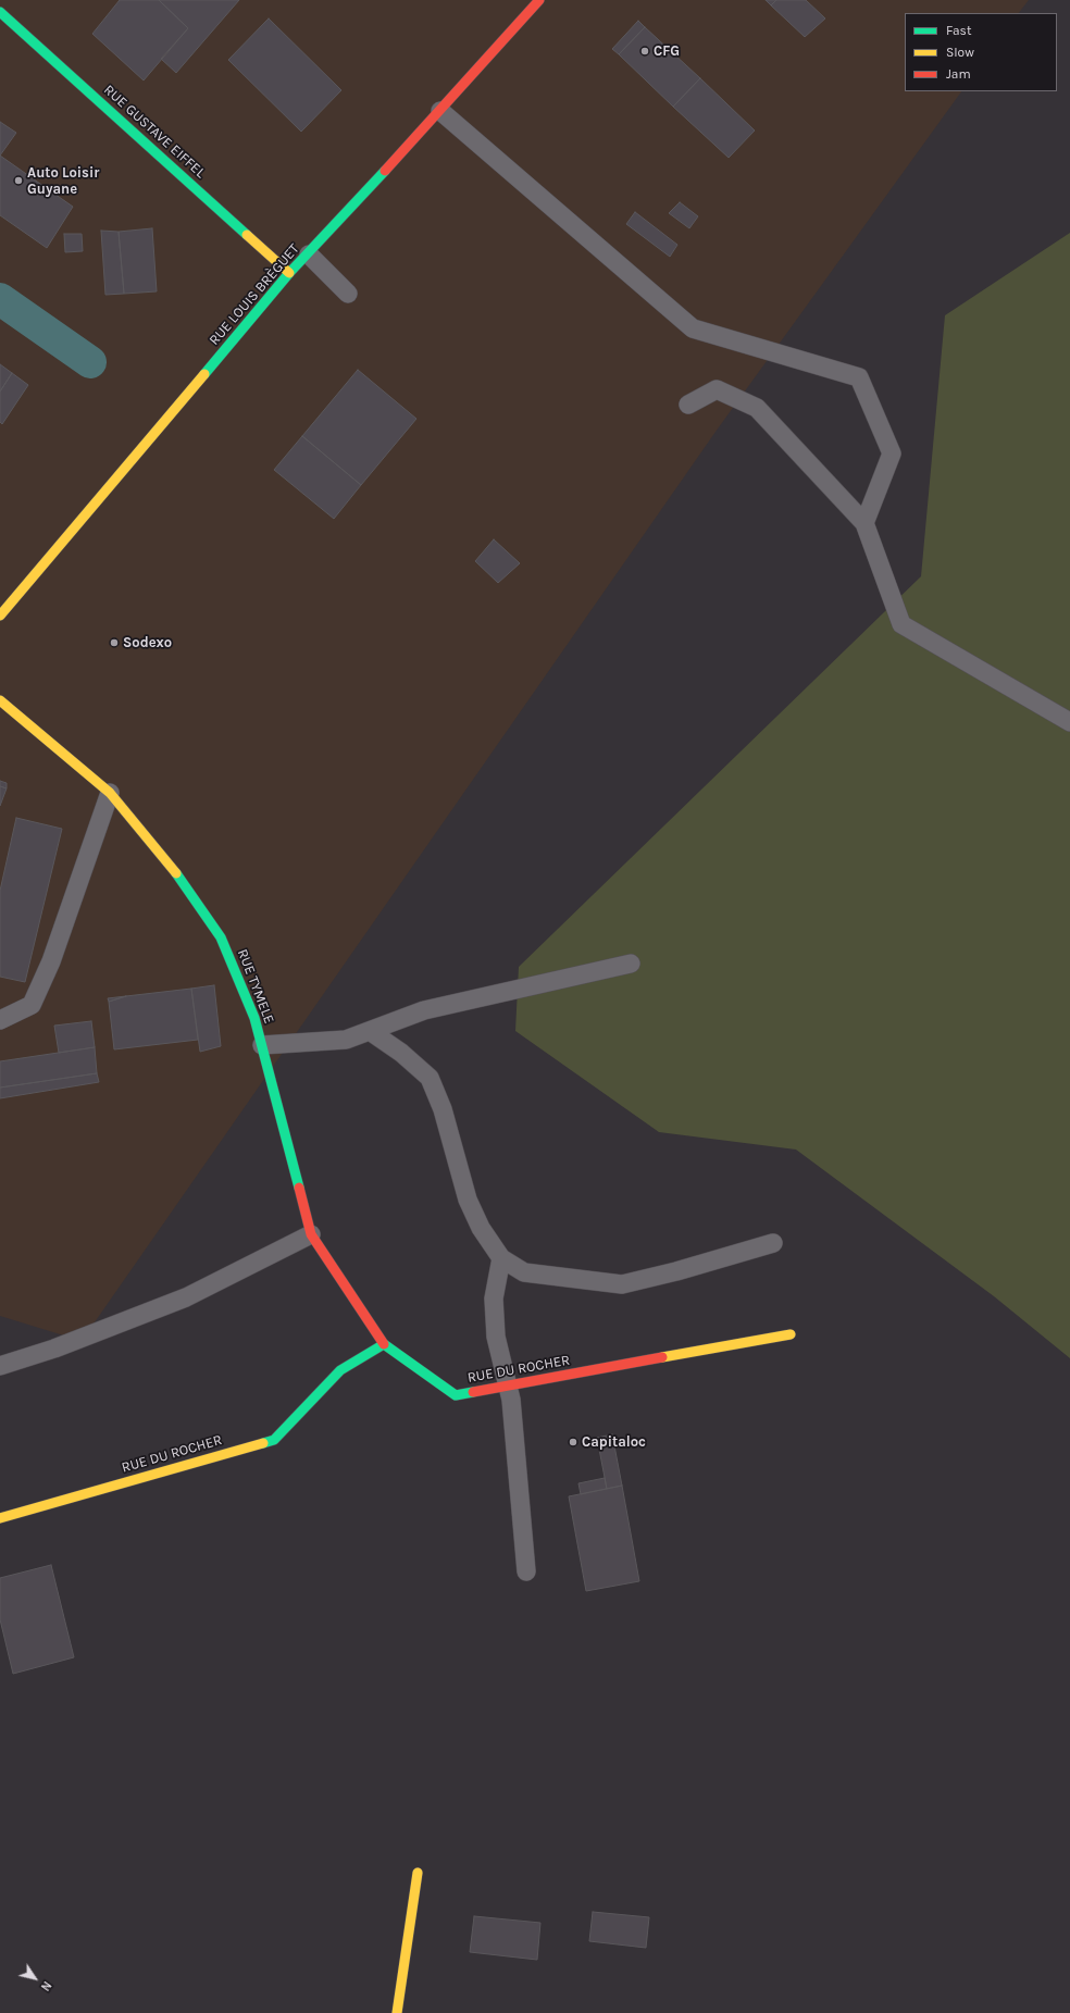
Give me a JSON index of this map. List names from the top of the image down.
{
  "streets": {
    "street": [
      "RUE GUSTAVE EIFFEL",
      "RUE LOUIS BRÈGUET",
      "RUE TYMELE",
      "RUE DU ROCHER"
    ]
  },
  "crossings": [
    ["RUE GUSTAVE EIFFEL", "RUE LOUIS BRÈGUET"],
    ["RUE TYMELE", "RUE DU ROCHER"]
  ],
  "places": [
    "CFG",
    "Auto Loisir Guyane",
    "Sodexo",
    "Capitaloc"
  ],
  "legend": ["Fast", "Slow", "Jam"],
  "north": "bottom right"
}
